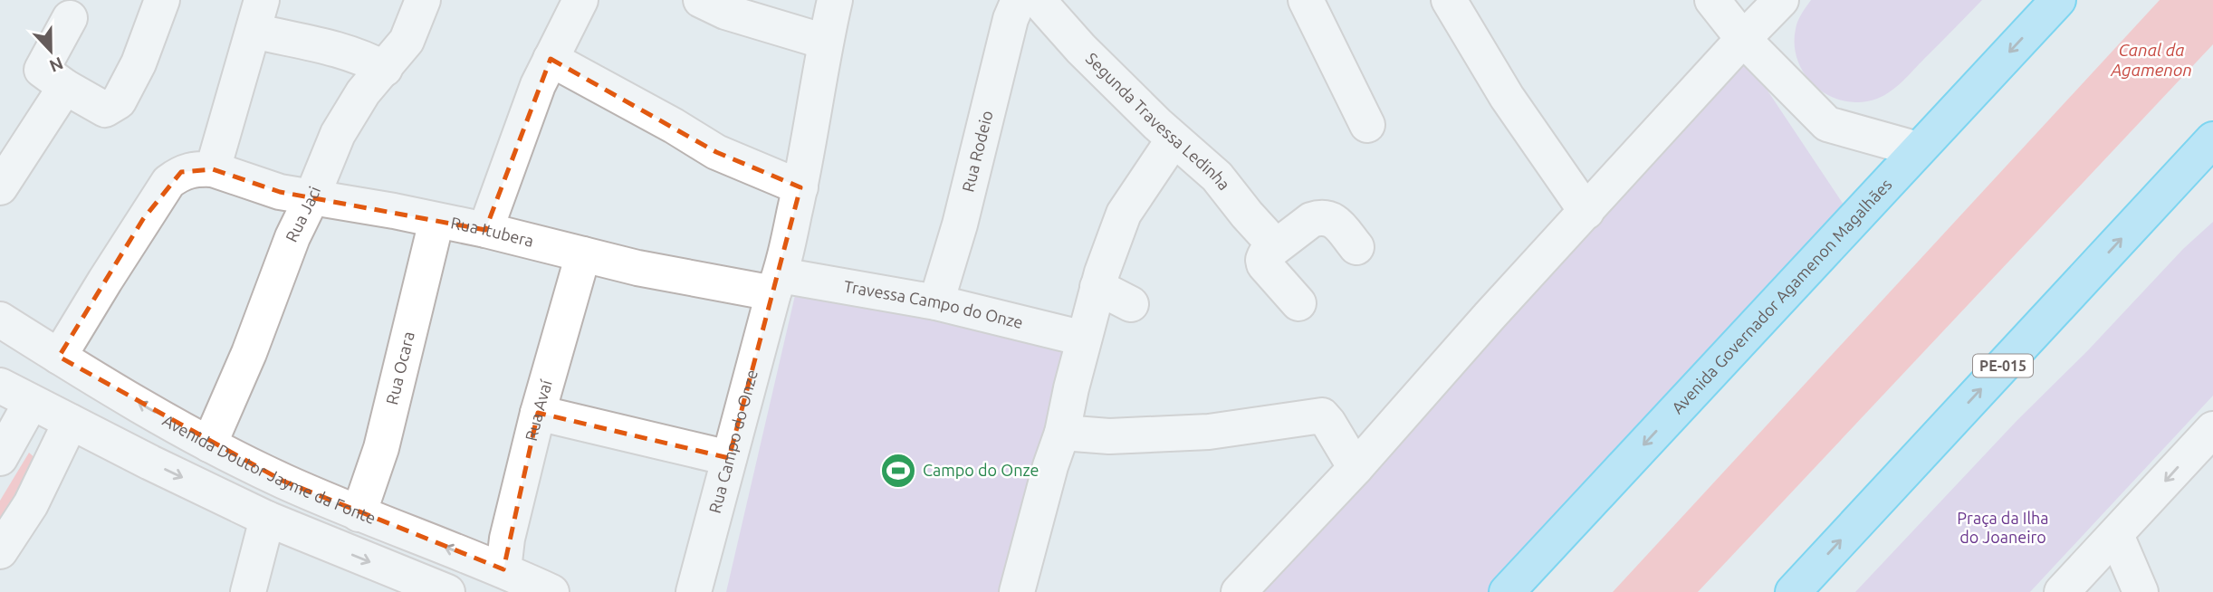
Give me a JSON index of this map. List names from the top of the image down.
{
  "streets": {
    "highway": ["Avenida Governador Agamenon Magalhães", "PE-015"],
    "street": [
      "Segunda Travessa Ledinha",
      "Rua Rodeio",
      "Rua Jaci",
      "Rua Itubera",
      "Travessa Campo do Onze",
      "Rua Ocara",
      "Rua Avaí",
      "Rua Campo do Onze",
      "Avenida Doutor Jayme da Fonte"
    ]
  },
  "crossings": [
    ["Rua Rodeio", "Travessa Campo do Onze"],
    ["Rua Jaci", "Rua Itubera"],
    ["Rua Jaci", "Avenida Doutor Jayme da Fonte"],
    ["Rua Itubera", "Travessa Campo do Onze"],
    ["Rua Itubera", "Rua Ocara"],
    ["Rua Itubera", "Rua Avaí"],
    ["Rua Itubera", "Rua Campo do Onze"],
    ["Travessa Campo do Onze", "Rua Campo do Onze"],
    ["Rua Ocara", "Avenida Doutor Jayme da Fonte"],
    ["Rua Avaí", "Avenida Doutor Jayme da Fonte"]
  ],
  "water": ["Canal da Agamenon"],
  "parks": ["Praça da Ilha do Joaneiro"],
  "places": {
    "sports": ["Campo do Onze"]
  },
  "north": "bottom"
}
